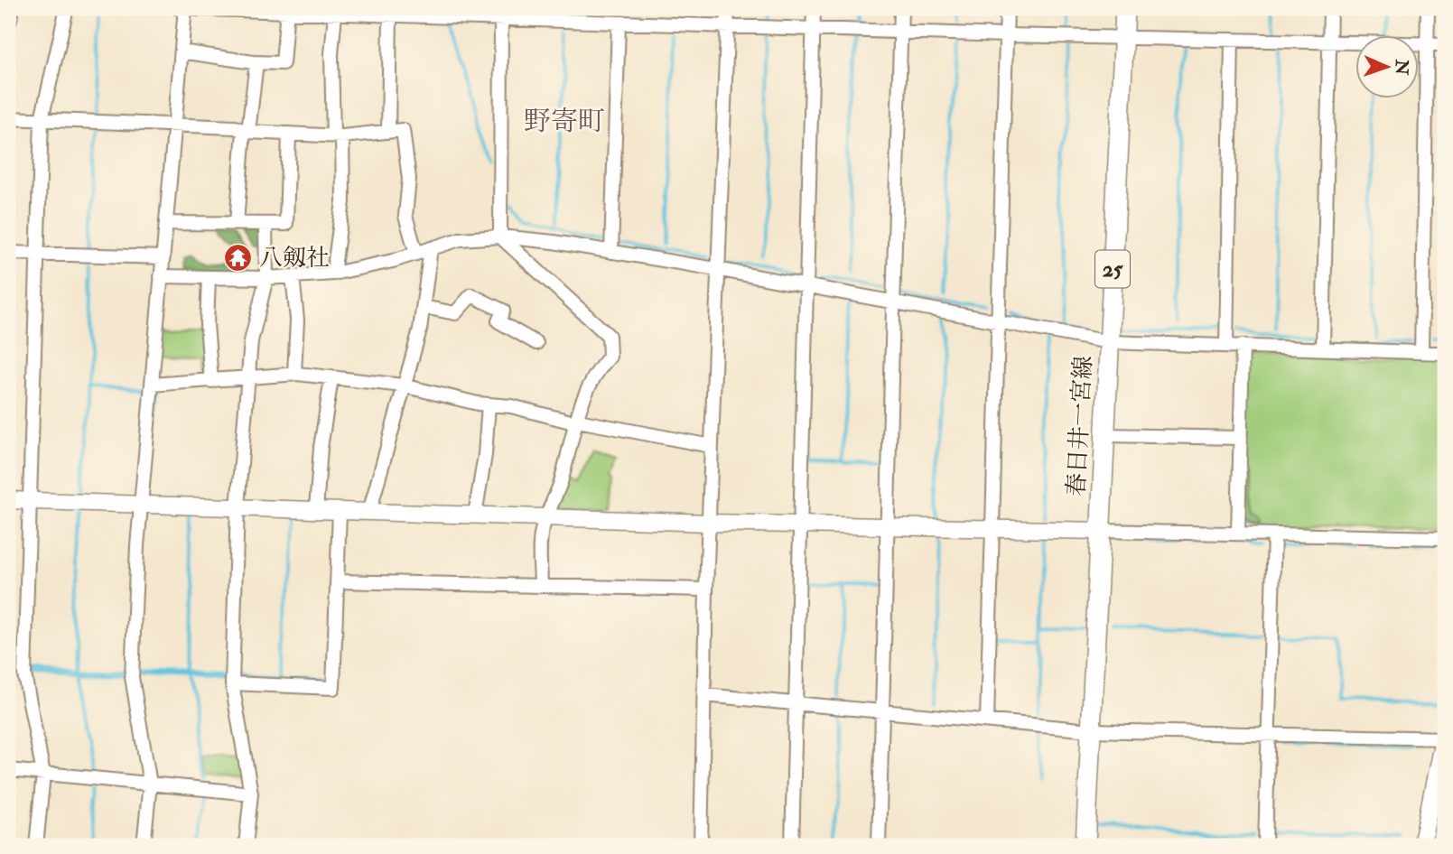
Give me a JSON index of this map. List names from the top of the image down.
{
  "streets": {
    "main road": ["25", "春日井一宮線"]
  },
  "districts": ["野寄町"],
  "places": {
    "temple": ["八剱社"]
  },
  "north": "right"
}
